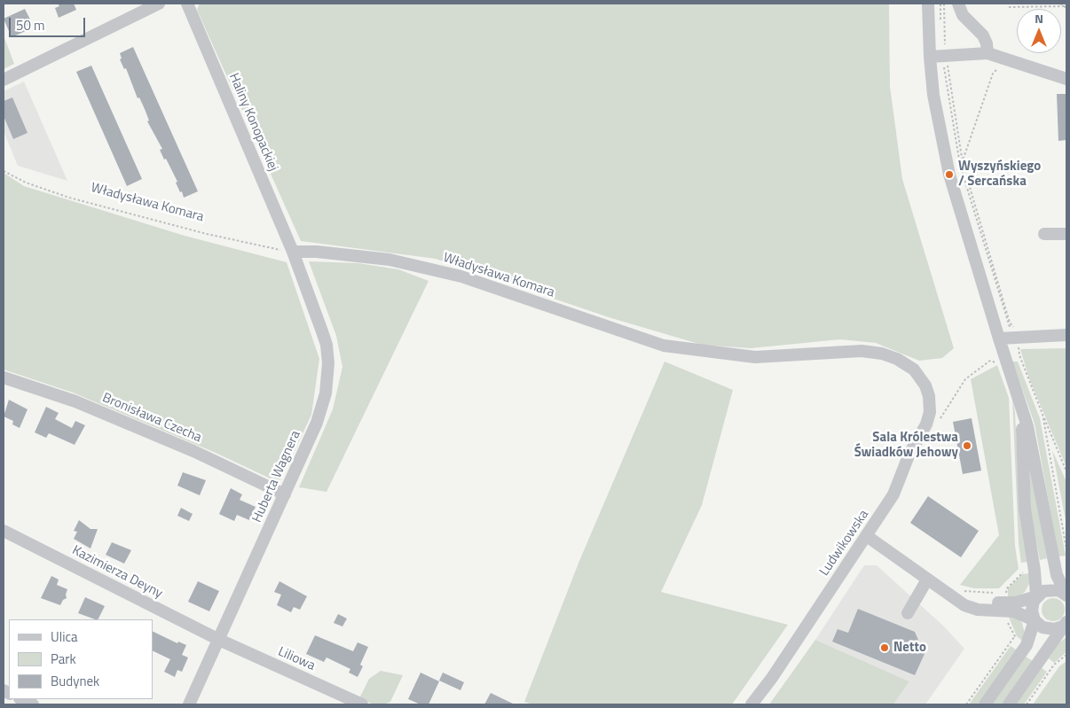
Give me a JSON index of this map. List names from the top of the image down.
{
  "streets": {
    "street": [
      "Haliny Konopackiej",
      "Władysława Komara",
      "Bronisława Czecha",
      "Huberta Wagnera",
      "Ludwikowska",
      "Kazimierza Deyny",
      "Liliowa"
    ]
  },
  "crossings": [
    ["Haliny Konopackiej", "Władysława Komara"],
    ["Haliny Konopackiej", "Huberta Wagnera"],
    ["Władysława Komara", "Huberta Wagnera"],
    ["Władysława Komara", "Ludwikowska"],
    ["Bronisława Czecha", "Huberta Wagnera"],
    ["Huberta Wagnera", "Kazimierza Deyny"],
    ["Huberta Wagnera", "Liliowa"],
    ["Kazimierza Deyny", "Liliowa"]
  ],
  "places": ["Wyszyńskiego / Sercańska", "Sala Królestwa Świadków Jehowy", "Netto"],
  "legend": ["Ulica", "Park", "Budynek"],
  "scale_bar": "50 m",
  "north": "top"
}
